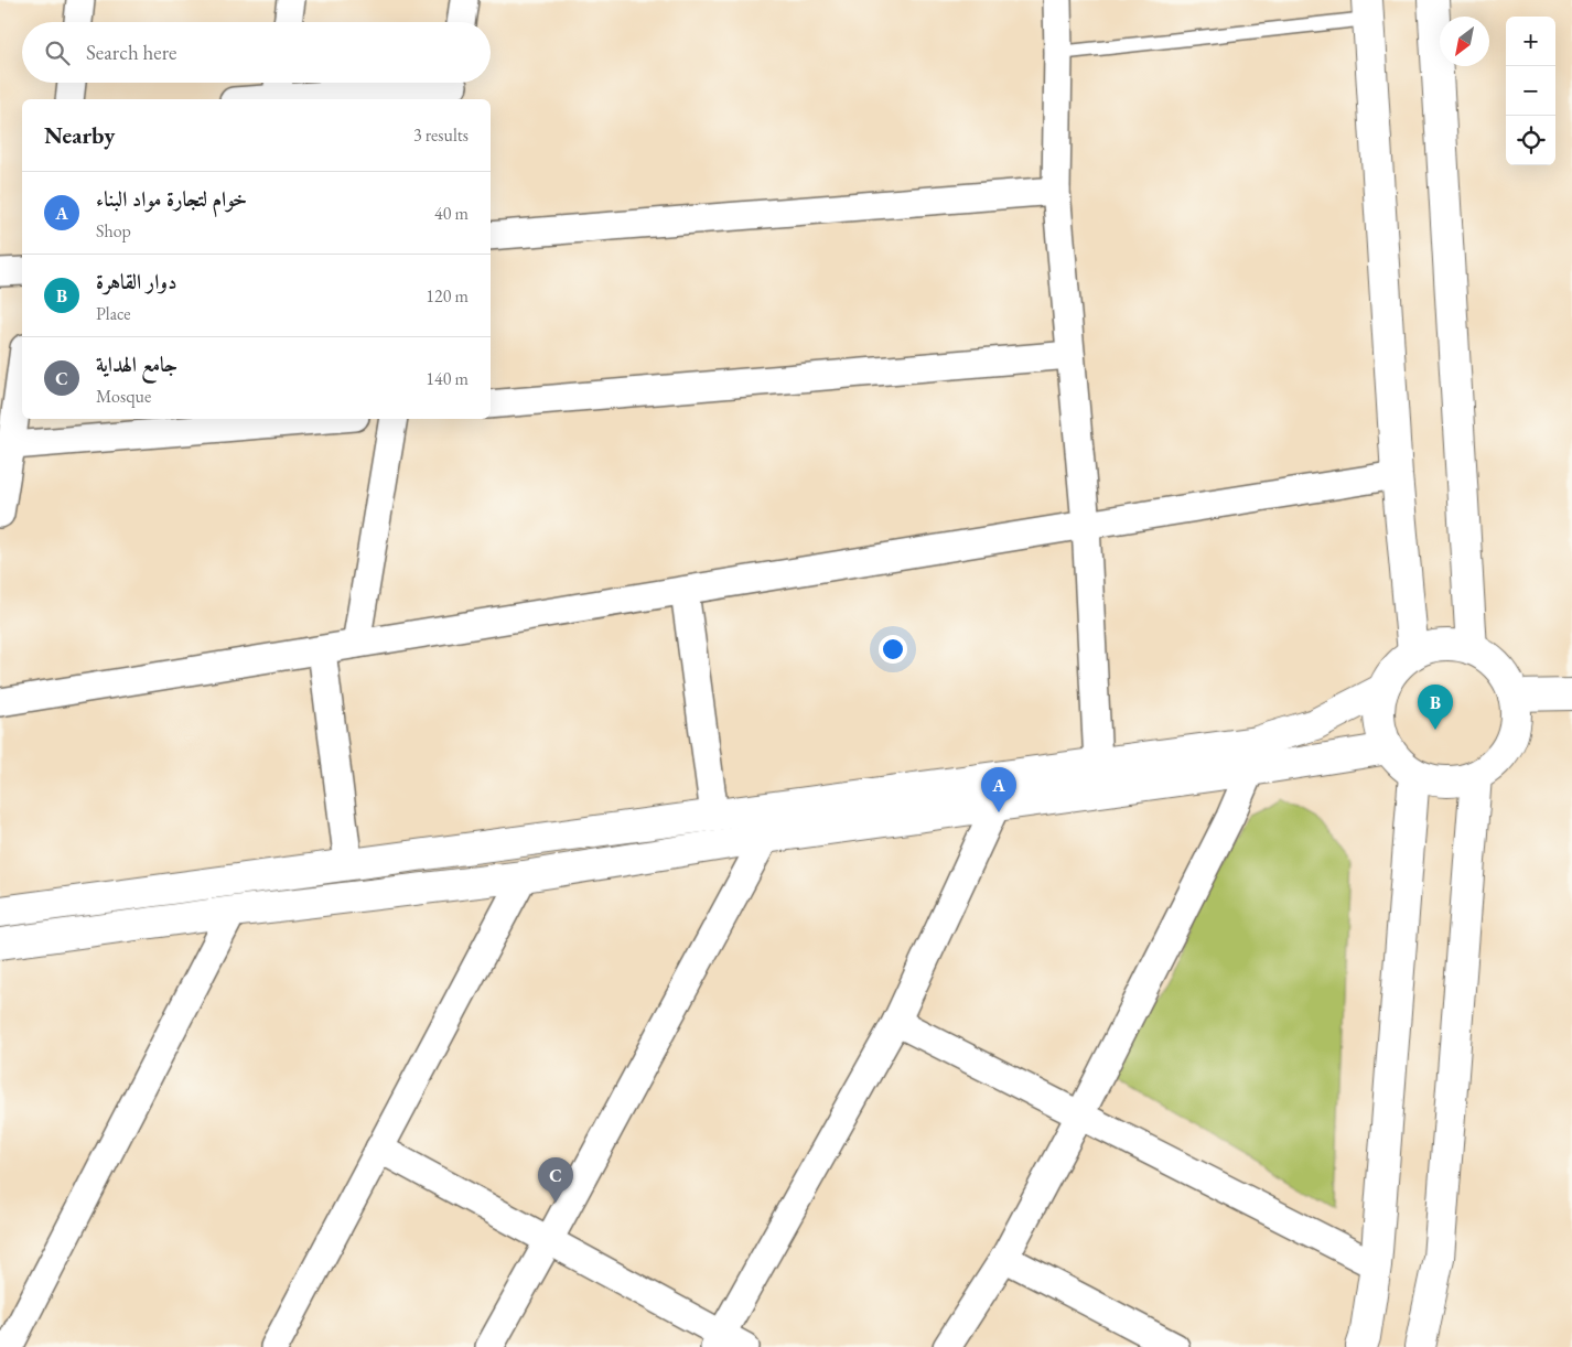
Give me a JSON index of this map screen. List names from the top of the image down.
{
  "north": "bottom left",
  "page": {
    "map_buttons": ["+", "−"],
    "search": "Search here",
    "heading": ["Nearby", "3 results"],
    "list": [
      {
        "mark": "A",
        "name": "خوام لتجارة مواد البناء",
        "note": "Shop",
        "value": "40 m"
      },
      {
        "mark": "B",
        "name": "دوار القاهرة",
        "note": "Place",
        "value": "120 m"
      },
      {
        "mark": "C",
        "name": "جامع الهداية",
        "note": "Mosque",
        "value": "140 m"
      }
    ],
    "pins": ["B", "A", "C"]
  }
}
